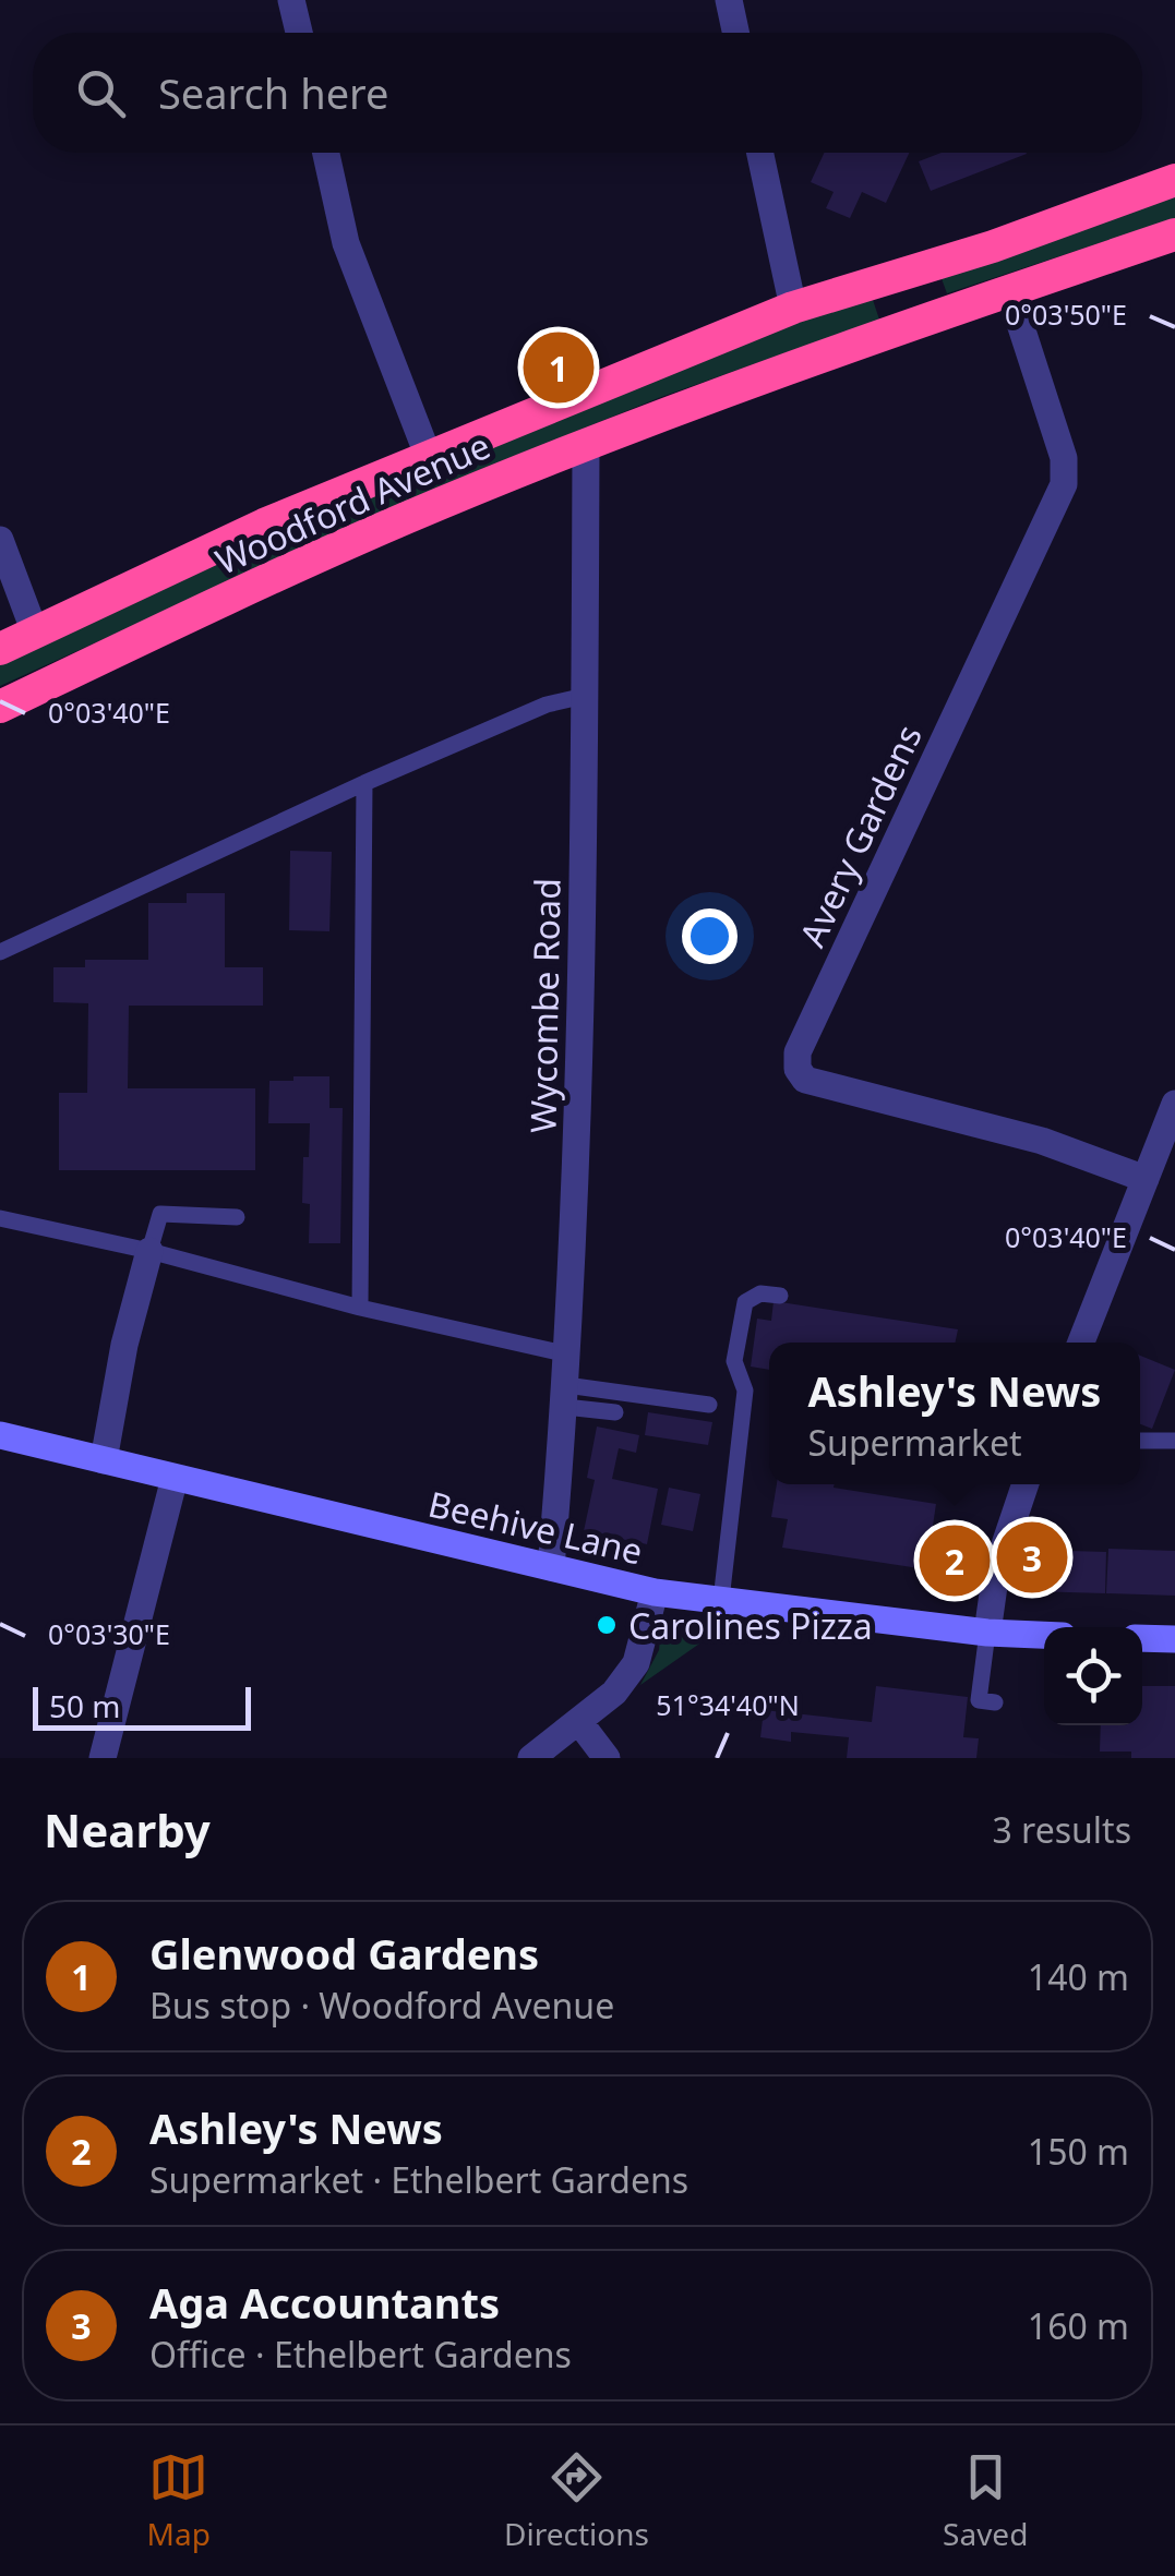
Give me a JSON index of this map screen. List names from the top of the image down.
{
  "streets": {
    "highway": ["Woodford Avenue"],
    "main road": ["Beehive Lane"],
    "street": ["Avery Gardens", "Wycombe Road"]
  },
  "crossings": [
    ["Woodford Avenue", "Avery Gardens"],
    ["Woodford Avenue", "Wycombe Road"],
    ["Wycombe Road", "Beehive Lane"]
  ],
  "places": ["Carolines Pizza"],
  "scale_bar": "50 m",
  "page": {
    "search": "Search here",
    "pins": ["1", "3", "2"],
    "popup": ["Ashley's News", "Supermarket"],
    "scale": "50 m",
    "heading": ["Nearby", "3 results"],
    "list": [
      {
        "mark": "1",
        "name": "Glenwood Gardens",
        "note": "Bus stop · Woodford Avenue",
        "value": "140 m"
      },
      {
        "mark": "2",
        "name": "Ashley's News",
        "note": "Supermarket · Ethelbert Gardens",
        "value": "150 m"
      },
      {
        "mark": "3",
        "name": "Aga Accountants",
        "note": "Office · Ethelbert Gardens",
        "value": "160 m"
      }
    ],
    "nav": ["Map", "Directions", "Saved"]
  },
  "coordinates": [
    "0°03'50\"E",
    "0°03'40\"E",
    "0°03'30\"E",
    "51°34'40\"N"
  ]
}
